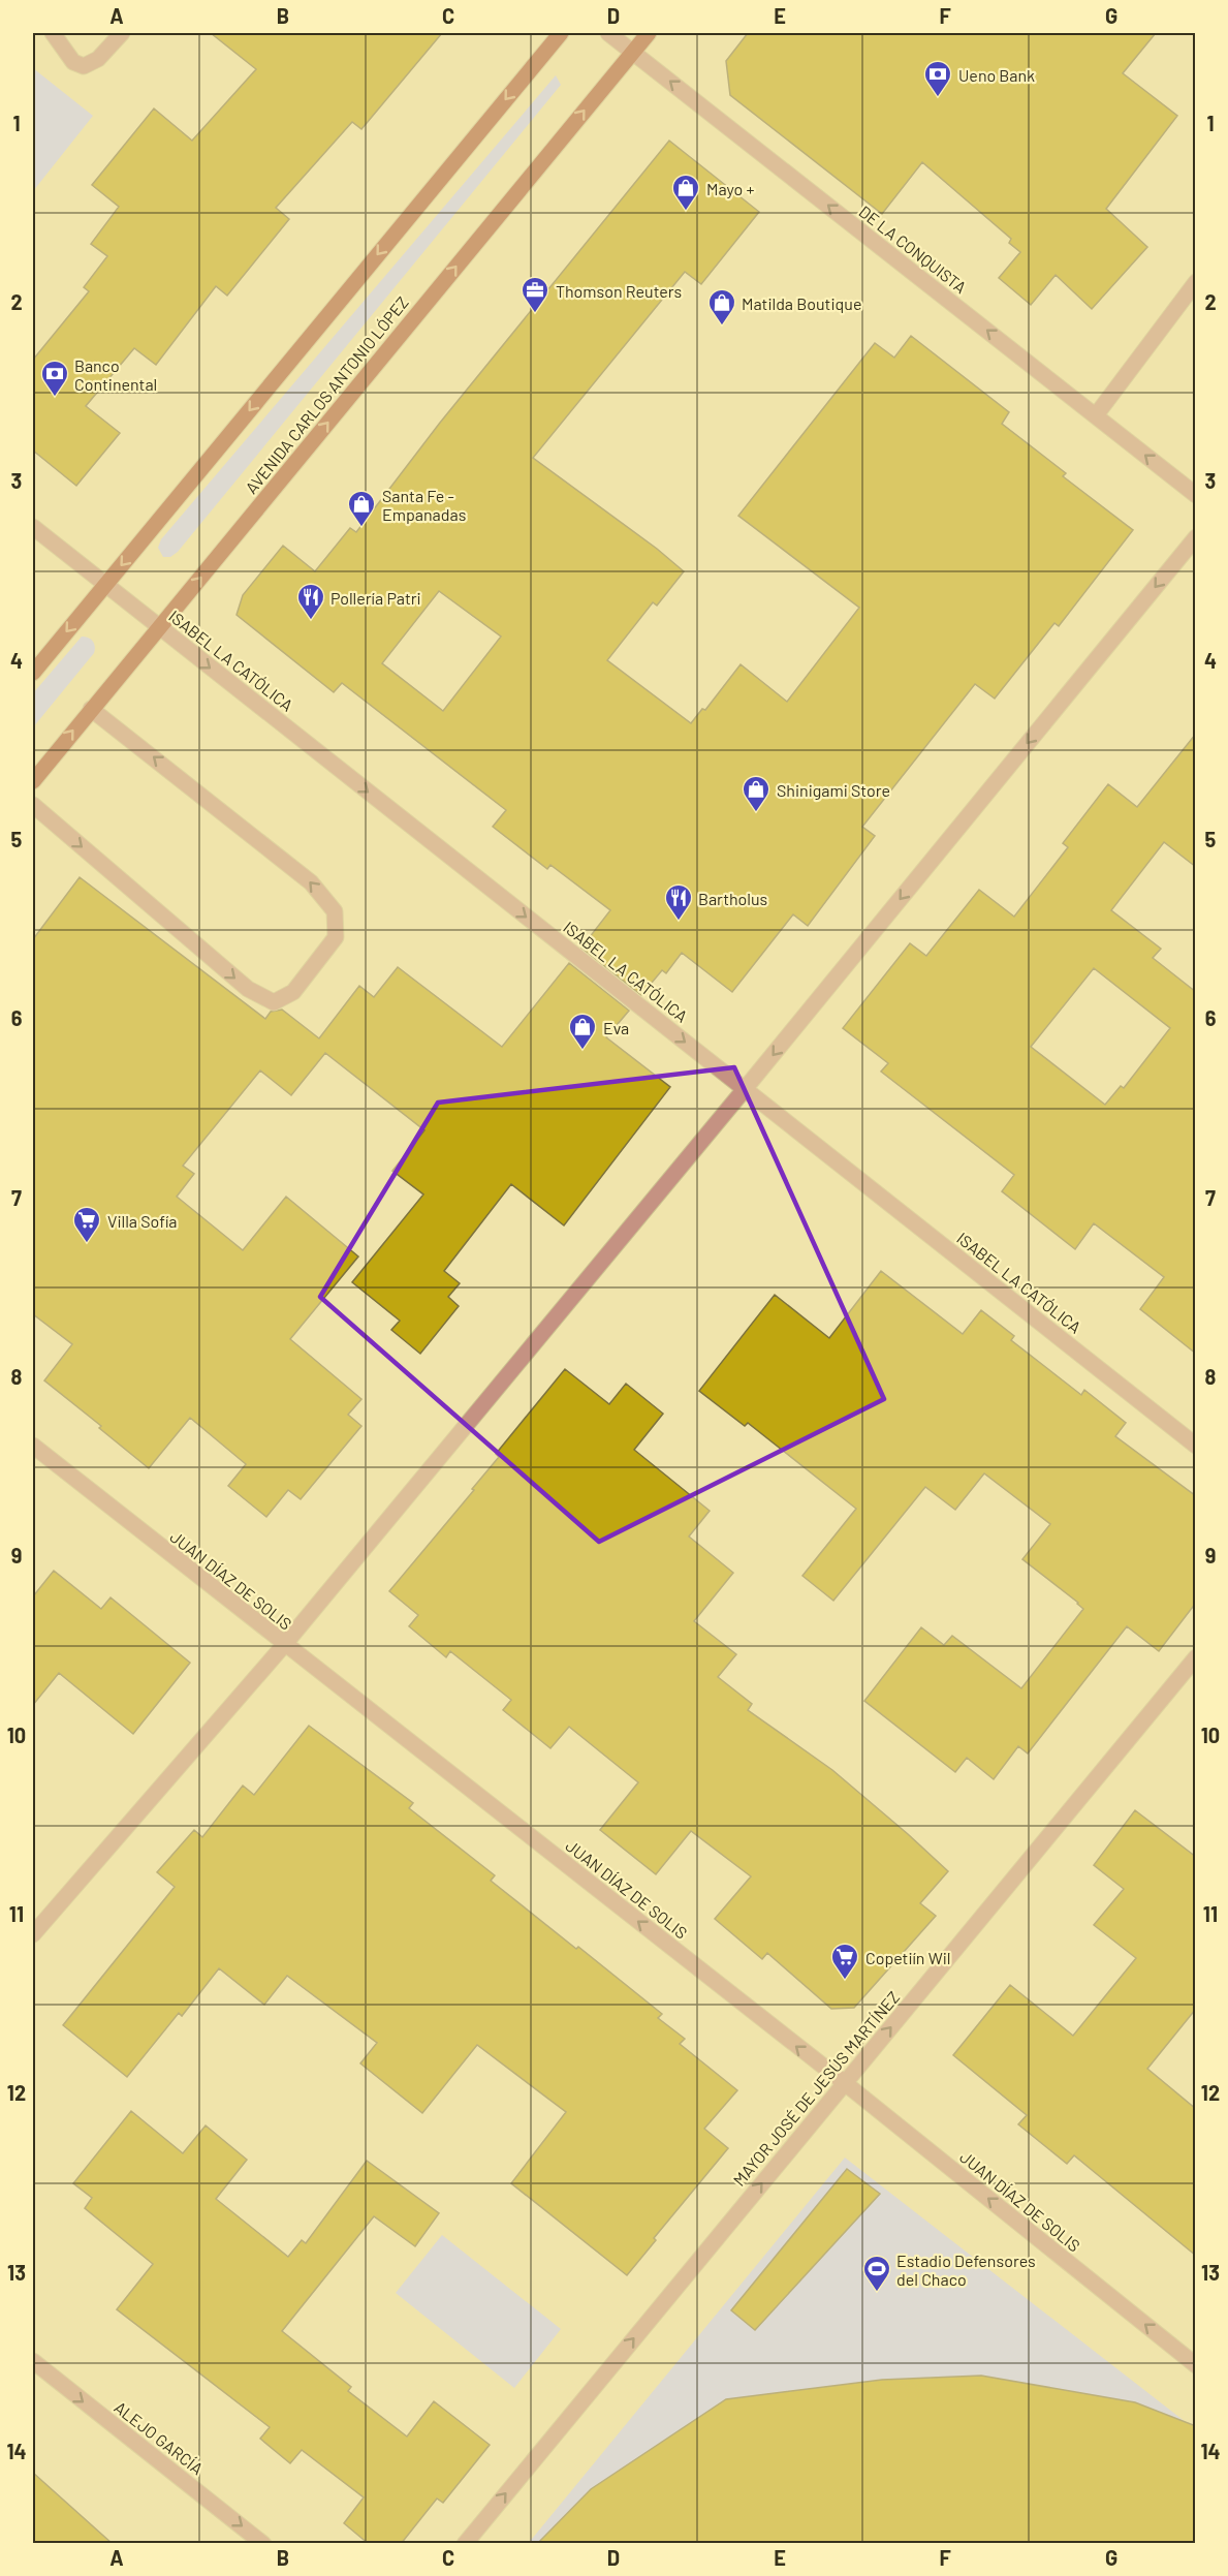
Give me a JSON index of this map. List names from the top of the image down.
{
  "streets": {
    "main road": ["AVENIDA CARLOS ANTONIO LÓPEZ"],
    "street": [
      "DE LA CONQUISTA",
      "ISABEL LA CATÓLICA",
      "JUAN DÍAZ DE SOLIS",
      "MAYOR JOSÉ DE JESÚS MARTÍNEZ",
      "ALEJO GARCÍA"
    ]
  },
  "crossings": [
    ["DE LA CONQUISTA", "AVENIDA CARLOS ANTONIO LÓPEZ"],
    ["AVENIDA CARLOS ANTONIO LÓPEZ", "ISABEL LA CATÓLICA"],
    ["JUAN DÍAZ DE SOLIS", "MAYOR JOSÉ DE JESÚS MARTÍNEZ"]
  ],
  "one_way": [
    "DE LA CONQUISTA",
    "ISABEL LA CATÓLICA",
    "JUAN DÍAZ DE SOLIS",
    "MAYOR JOSÉ DE JESÚS MARTÍNEZ",
    "ALEJO GARCÍA"
  ],
  "places": {
    "bank": ["Ueno Bank", "Banco Continental"],
    "shop": [
      "Mayo +",
      "Matilda Boutique",
      "Santa Fe - Empanadas",
      "Shinigami Store",
      "Eva"
    ],
    "office": ["Thomson Reuters"],
    "restaurant": ["Pollería Patri", "Bartholus"],
    "supermarket": ["Villa Sofía", "Copetiín Wil"],
    "sports": ["Estadio Defensores del Chaco"]
  },
  "grid": {
    "columns": [
      "A",
      "B",
      "C",
      "D",
      "E",
      "F",
      "G"
    ],
    "rows": [
      "1",
      "2",
      "3",
      "4",
      "5",
      "6",
      "7",
      "8",
      "9",
      "10",
      "11",
      "12",
      "13",
      "14"
    ]
  }
}
